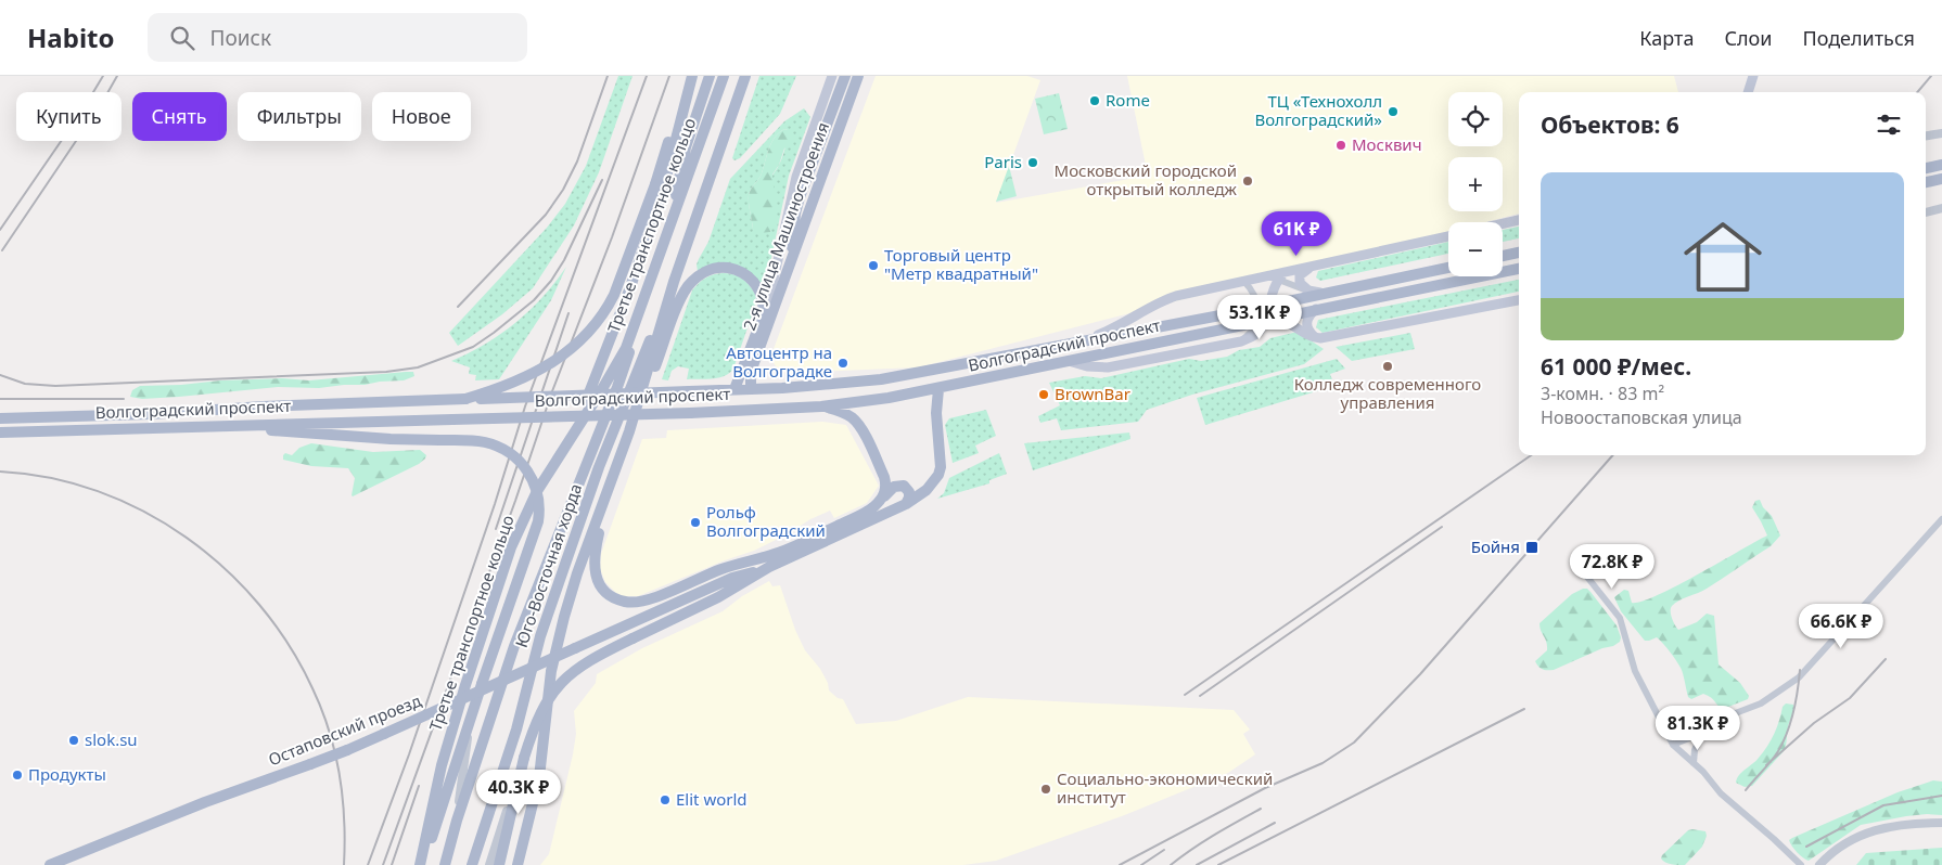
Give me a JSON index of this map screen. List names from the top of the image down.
{
  "streets": {
    "main road": [
      "Третье транспортное кольцо",
      "2-я улица Машиностроения",
      "Волгоградский проспект",
      "Юго-Восточная хорда",
      "Остаповский проезд"
    ]
  },
  "crossings": [
    ["Третье транспортное кольцо", "Юго-Восточная хорда"],
    ["2-я улица Машиностроения", "Волгоградский проспект"]
  ],
  "places": {
    "other": [
      "Rome",
      "ТЦ «Технохолл Волгоградский»",
      "Москвич",
      "Paris",
      "Московский городской открытый колледж",
      "Торговый центр \"Метр квадратный\"",
      "Автоцентр на Волгоградке",
      "Колледж современного управления",
      "BrownBar",
      "Рольф Волгоградский",
      "slok.su",
      "Продукты",
      "Социально-экономический институт",
      "Elit world"
    ],
    "transit": ["Бойня"]
  },
  "page": {
    "header": "Habito",
    "search": "Поиск",
    "nav": ["Карта", "Слои", "Поделиться"],
    "map_buttons": ["+", "−"],
    "chip": [
      "Купить",
      "Снять",
      "Фильтры",
      "Новое"
    ],
    "heading": "Объектов: 6",
    "list": [
      {
        "name": "61 000 ₽/мес.",
        "note": "3-комн. · 83 m² · Новоостаповская улица"
      }
    ],
    "price": [
      "61K ₽",
      "53.1K ₽",
      "72.8K ₽",
      "66.6K ₽",
      "81.3K ₽",
      "40.3K ₽"
    ]
  }
}
